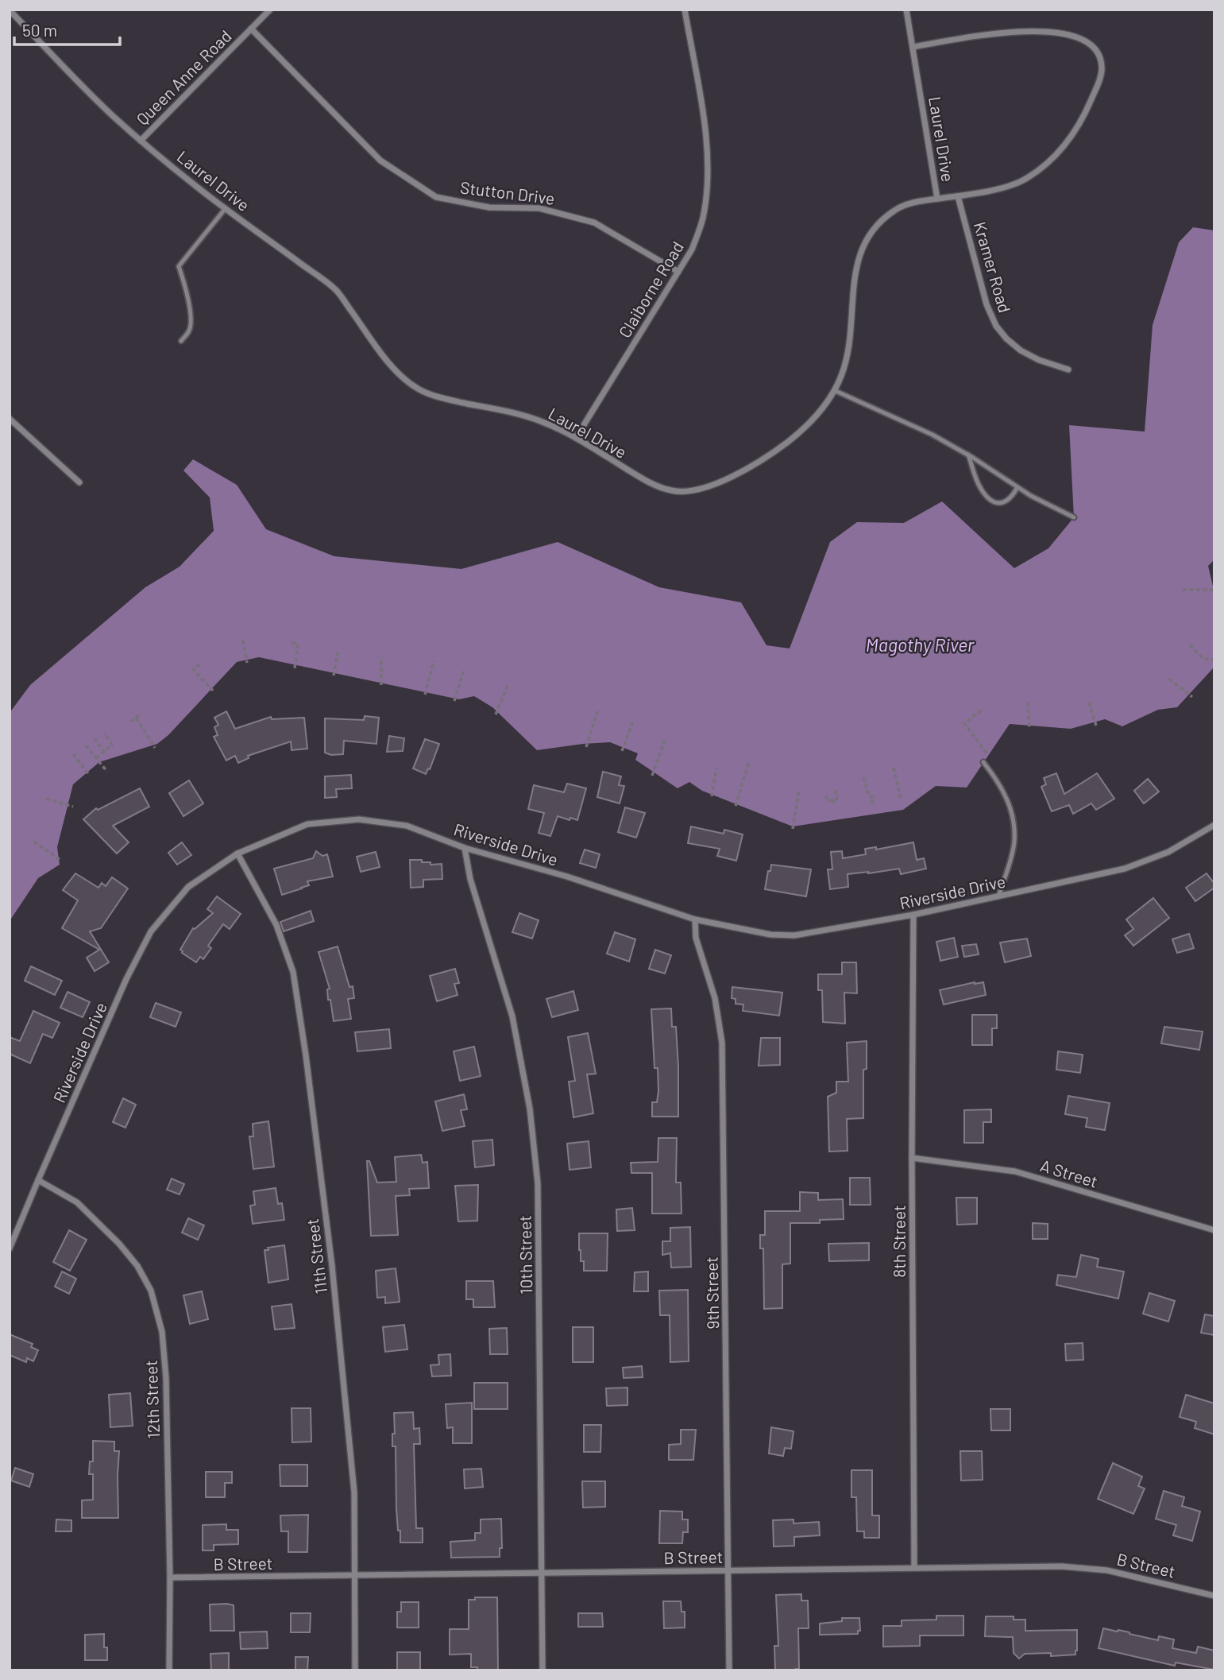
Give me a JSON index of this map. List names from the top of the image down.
{
  "streets": {
    "street": [
      "Queen Anne Road",
      "Laurel Drive",
      "Stutton Drive",
      "Kramer Road",
      "Claiborne Road",
      "Riverside Drive",
      "A Street",
      "8th Street",
      "10th Street",
      "11th Street",
      "9th Street",
      "12th Street",
      "B Street"
    ]
  },
  "crossings": [
    ["Queen Anne Road", "Laurel Drive"],
    ["Queen Anne Road", "Stutton Drive"],
    ["Laurel Drive", "Claiborne Road"],
    ["Stutton Drive", "Claiborne Road"],
    ["Riverside Drive", "8th Street"],
    ["Riverside Drive", "10th Street"],
    ["Riverside Drive", "11th Street"],
    ["Riverside Drive", "9th Street"],
    ["Riverside Drive", "12th Street"],
    ["A Street", "8th Street"],
    ["8th Street", "B Street"],
    ["10th Street", "B Street"],
    ["11th Street", "B Street"],
    ["9th Street", "B Street"],
    ["12th Street", "B Street"]
  ],
  "water": ["Magothy River"],
  "scale_bar": "50 m"
}
